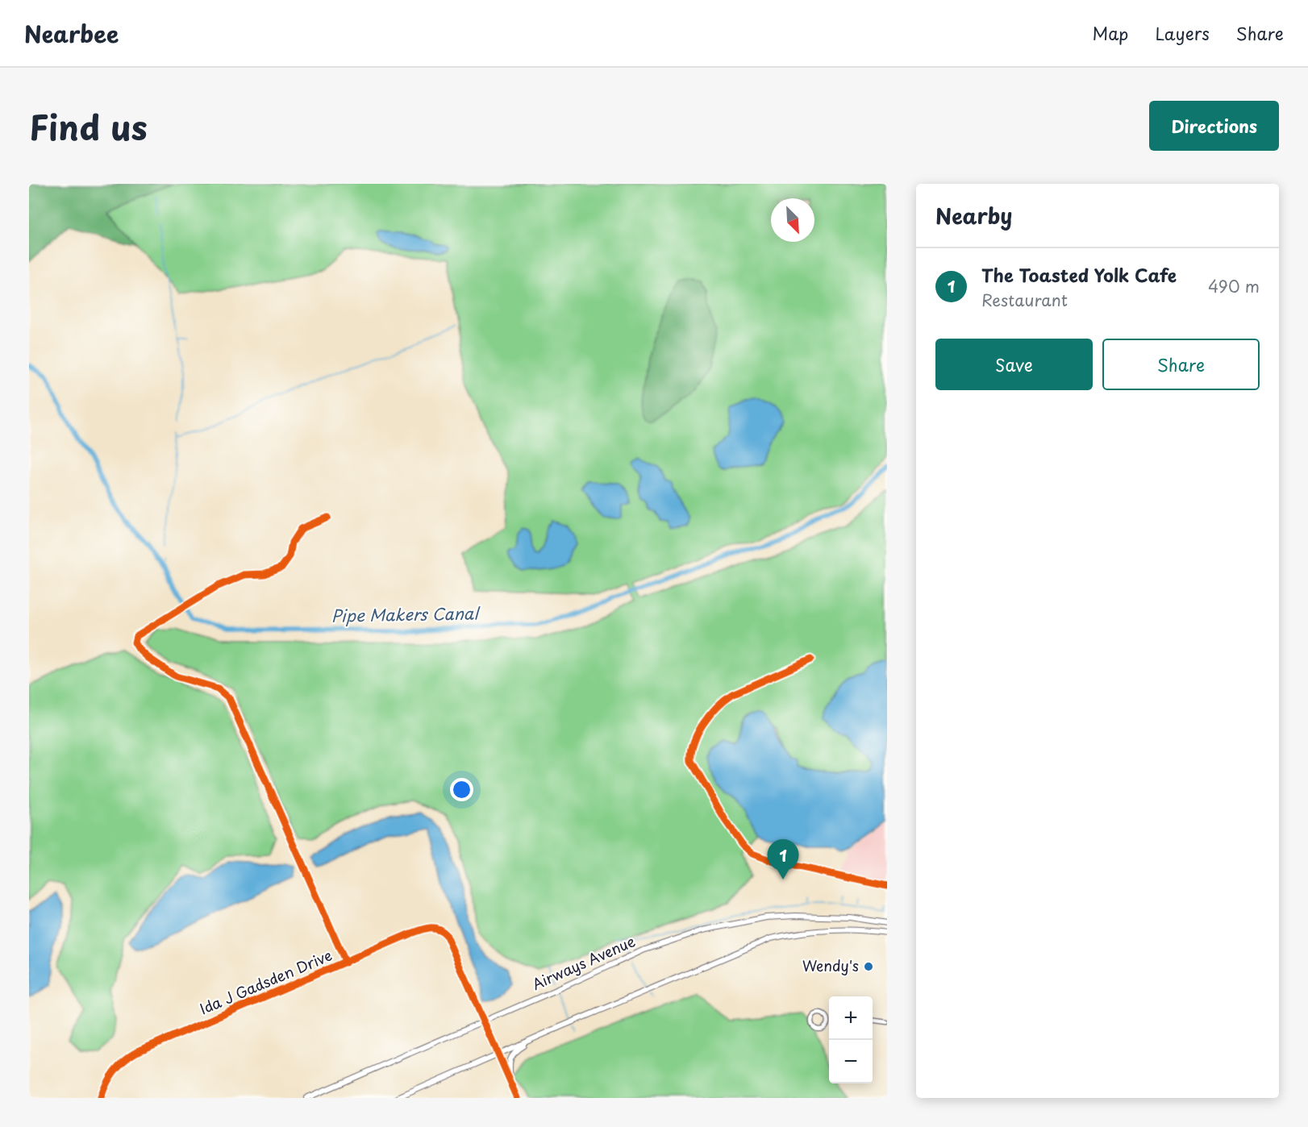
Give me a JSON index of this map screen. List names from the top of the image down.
{
  "streets": {
    "main road": ["Airways Avenue"],
    "street": ["Ida J Gadsden Drive"]
  },
  "crossings": [
    ["Airways Avenue", "Ida J Gadsden Drive"]
  ],
  "water": ["Pipe Makers Canal"],
  "places": ["Wendy's"],
  "north": "bottom right",
  "page": {
    "header": "Nearbee",
    "nav": ["Map", "Layers", "Share"],
    "title": "Find us",
    "buttons": [
      "Directions",
      ["Save", "Share"]
    ],
    "heading": "Nearby",
    "list": [
      {
        "mark": "1",
        "name": "The Toasted Yolk Cafe",
        "note": "Restaurant",
        "value": "490 m"
      }
    ],
    "pins": "1",
    "map_buttons": ["+", "−"]
  }
}
